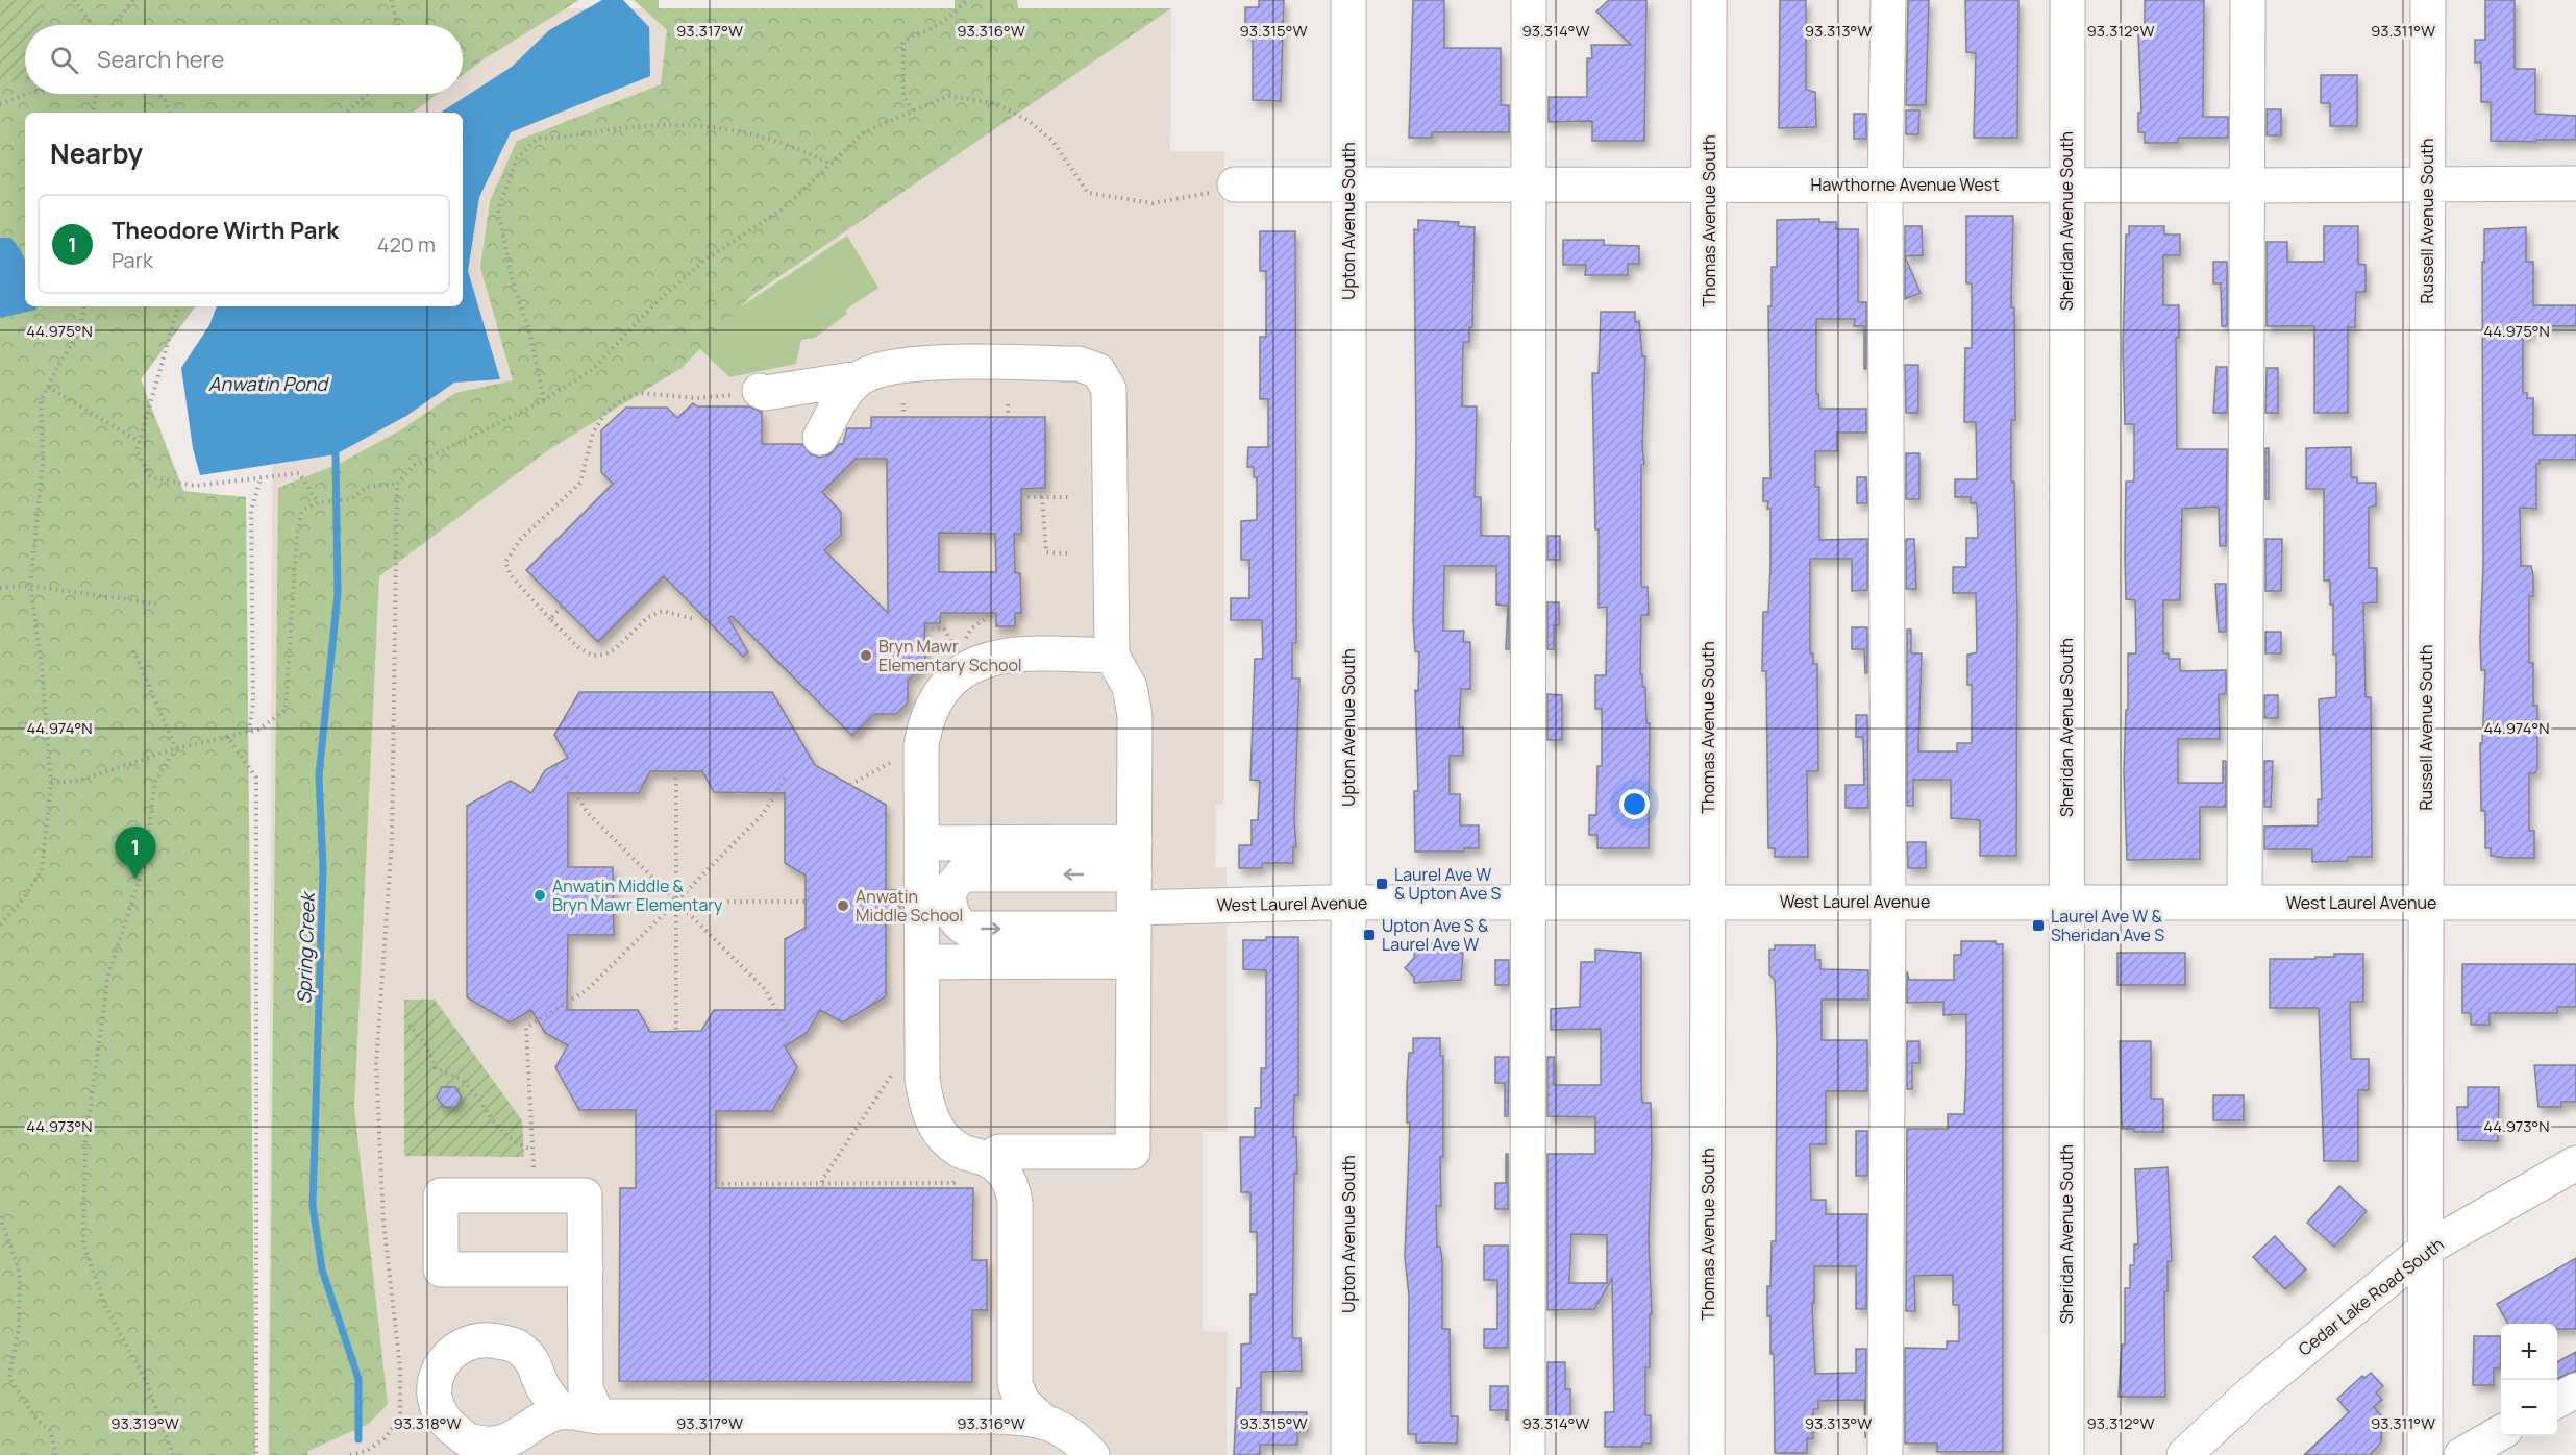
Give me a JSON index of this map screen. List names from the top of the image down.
{
  "streets": {
    "street": [
      "Hawthorne Avenue West",
      "Upton Avenue South",
      "Thomas Avenue South",
      "Sheridan Avenue South",
      "Russell Avenue South",
      "West Laurel Avenue",
      "Cedar Lake Road South"
    ]
  },
  "crossings": [
    ["Hawthorne Avenue West", "Upton Avenue South"],
    ["Hawthorne Avenue West", "Thomas Avenue South"],
    ["Hawthorne Avenue West", "Sheridan Avenue South"],
    ["Hawthorne Avenue West", "Russell Avenue South"],
    ["Upton Avenue South", "West Laurel Avenue"],
    ["Thomas Avenue South", "West Laurel Avenue"],
    ["Sheridan Avenue South", "West Laurel Avenue"],
    ["Russell Avenue South", "West Laurel Avenue"],
    ["Russell Avenue South", "Cedar Lake Road South"]
  ],
  "water": ["Anwatin Pond", "Spring Creek"],
  "places": {
    "other": ["Bryn Mawr Elementary School", "Anwatin Middle & Bryn Mawr Elementary", "Anwatin Middle School"],
    "transit": ["Laurel Ave W & Upton Ave S", "Laurel Ave W & Sheridan Ave S", "Upton Ave S & Laurel Ave W"]
  },
  "page": {
    "search": "Search here",
    "heading": "Nearby",
    "list": [
      {
        "mark": "1",
        "name": "Theodore Wirth Park",
        "note": "Park",
        "value": "420 m"
      }
    ],
    "pins": "1",
    "map_buttons": ["+", "−"]
  },
  "coordinates": [
    "93.317°W",
    "93.316°W",
    "93.315°W",
    "93.314°W",
    "93.313°W",
    "93.312°W",
    "93.311°W",
    "44.975°N",
    "44.974°N",
    "44.973°N",
    "93.319°W",
    "93.318°W"
  ]
}
